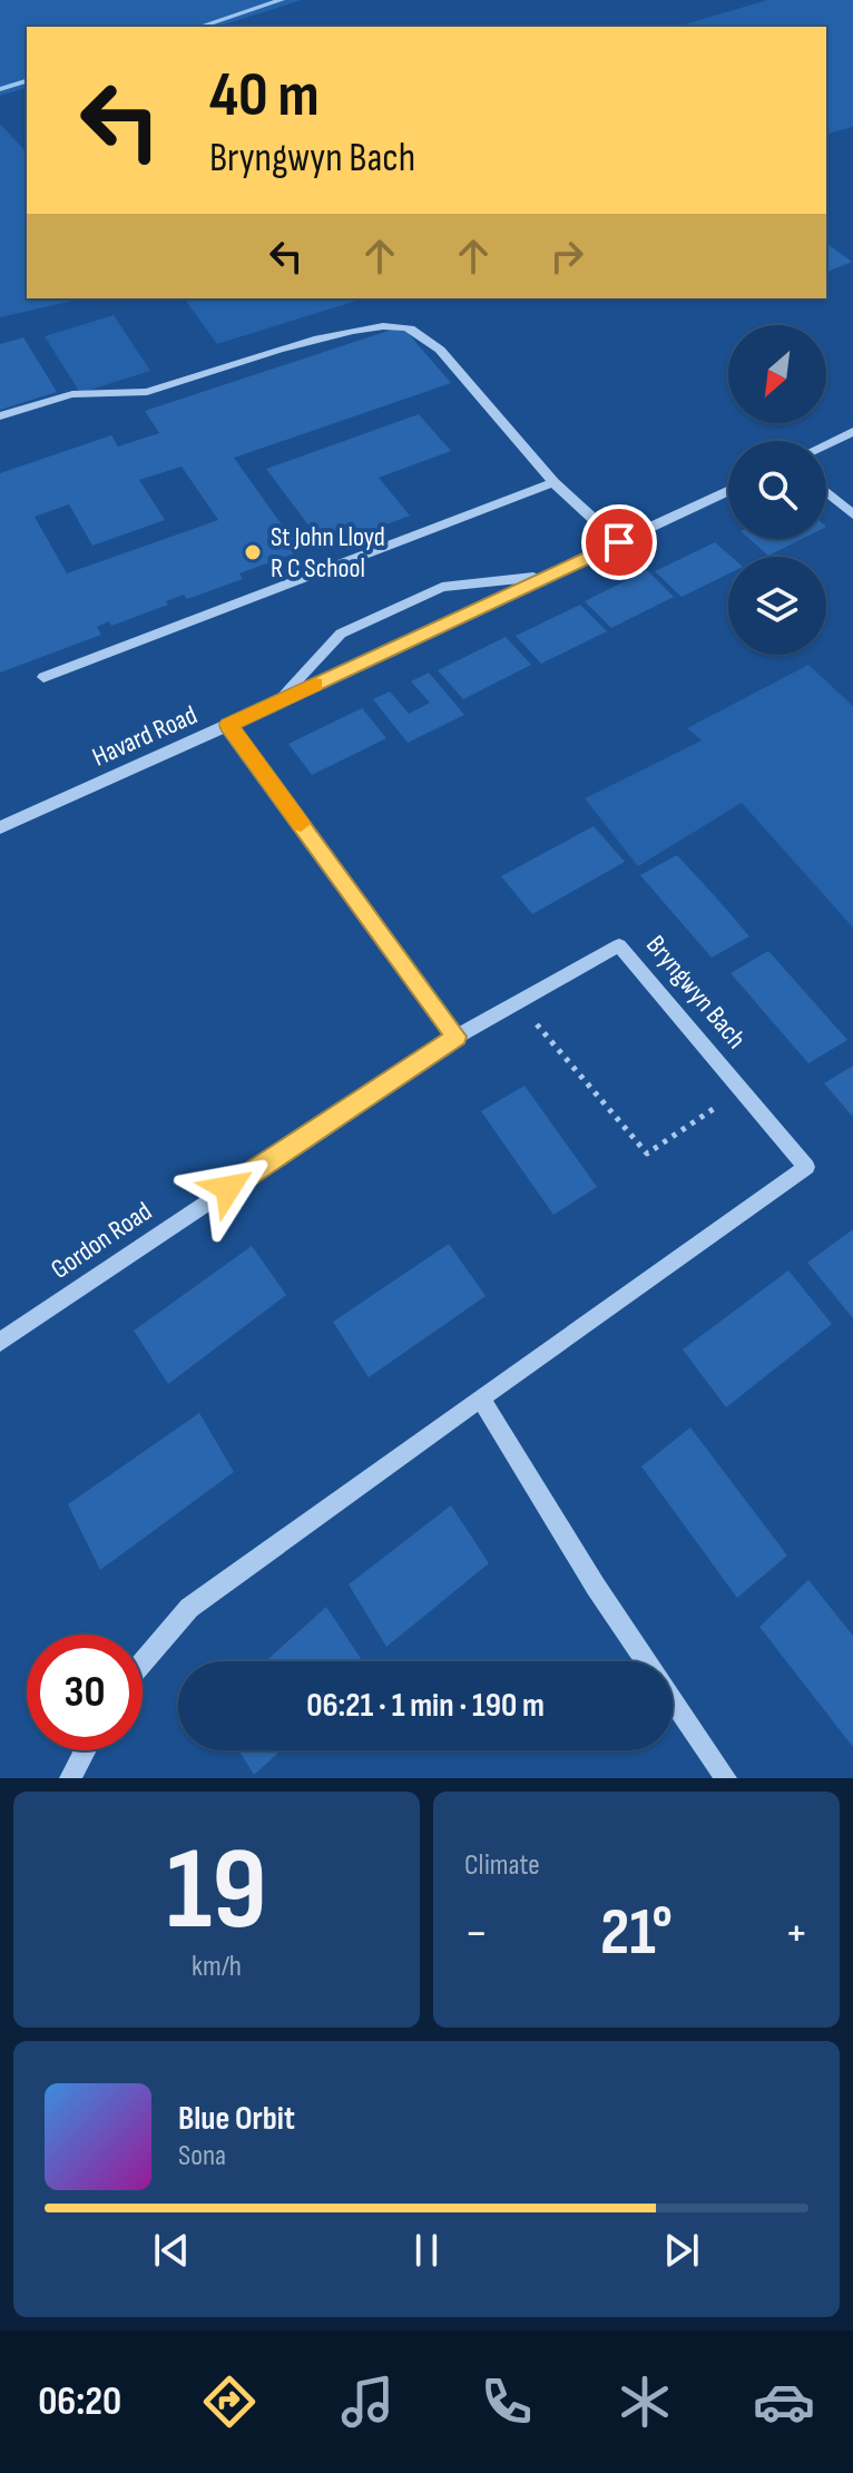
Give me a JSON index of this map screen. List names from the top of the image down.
{
  "streets": {
    "street": ["Havard Road", "Bryngwyn Bach", "Gordon Road"]
  },
  "crossings": [
    ["Bryngwyn Bach", "Gordon Road"]
  ],
  "places": ["St John Lloyd R C School"],
  "north": "bottom left",
  "page": {
    "turn": ["40 m", "Bryngwyn Bach"],
    "limit": "30",
    "trip": "06:21 · 1 min · 190 m",
    "tile": [
      ["19", "km/h"],
      "Climate"
    ],
    "heat": ["−", "21°", "+"],
    "song": ["Blue Orbit", "Sona"],
    "tabs": "06:20"
  }
}
